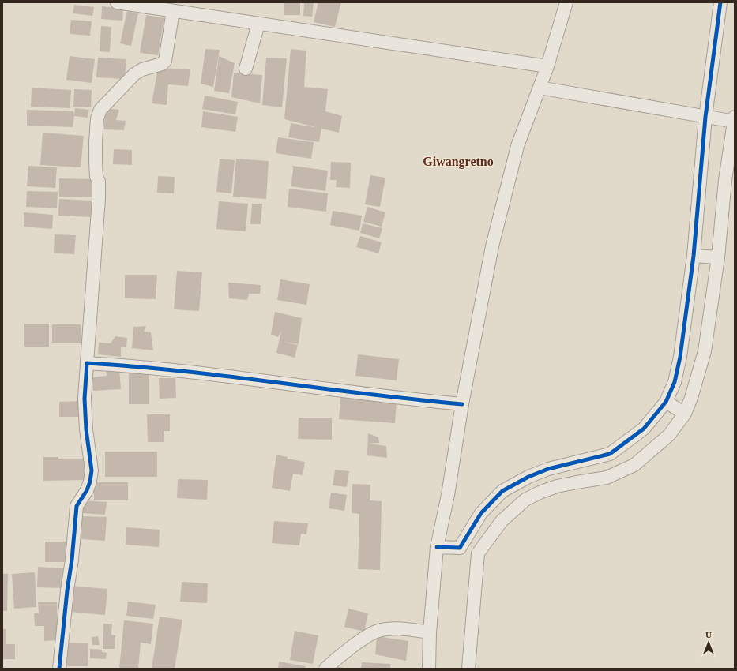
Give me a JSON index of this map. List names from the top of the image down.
{
  "districts": ["Giwangretno"],
  "north": "top"
}
